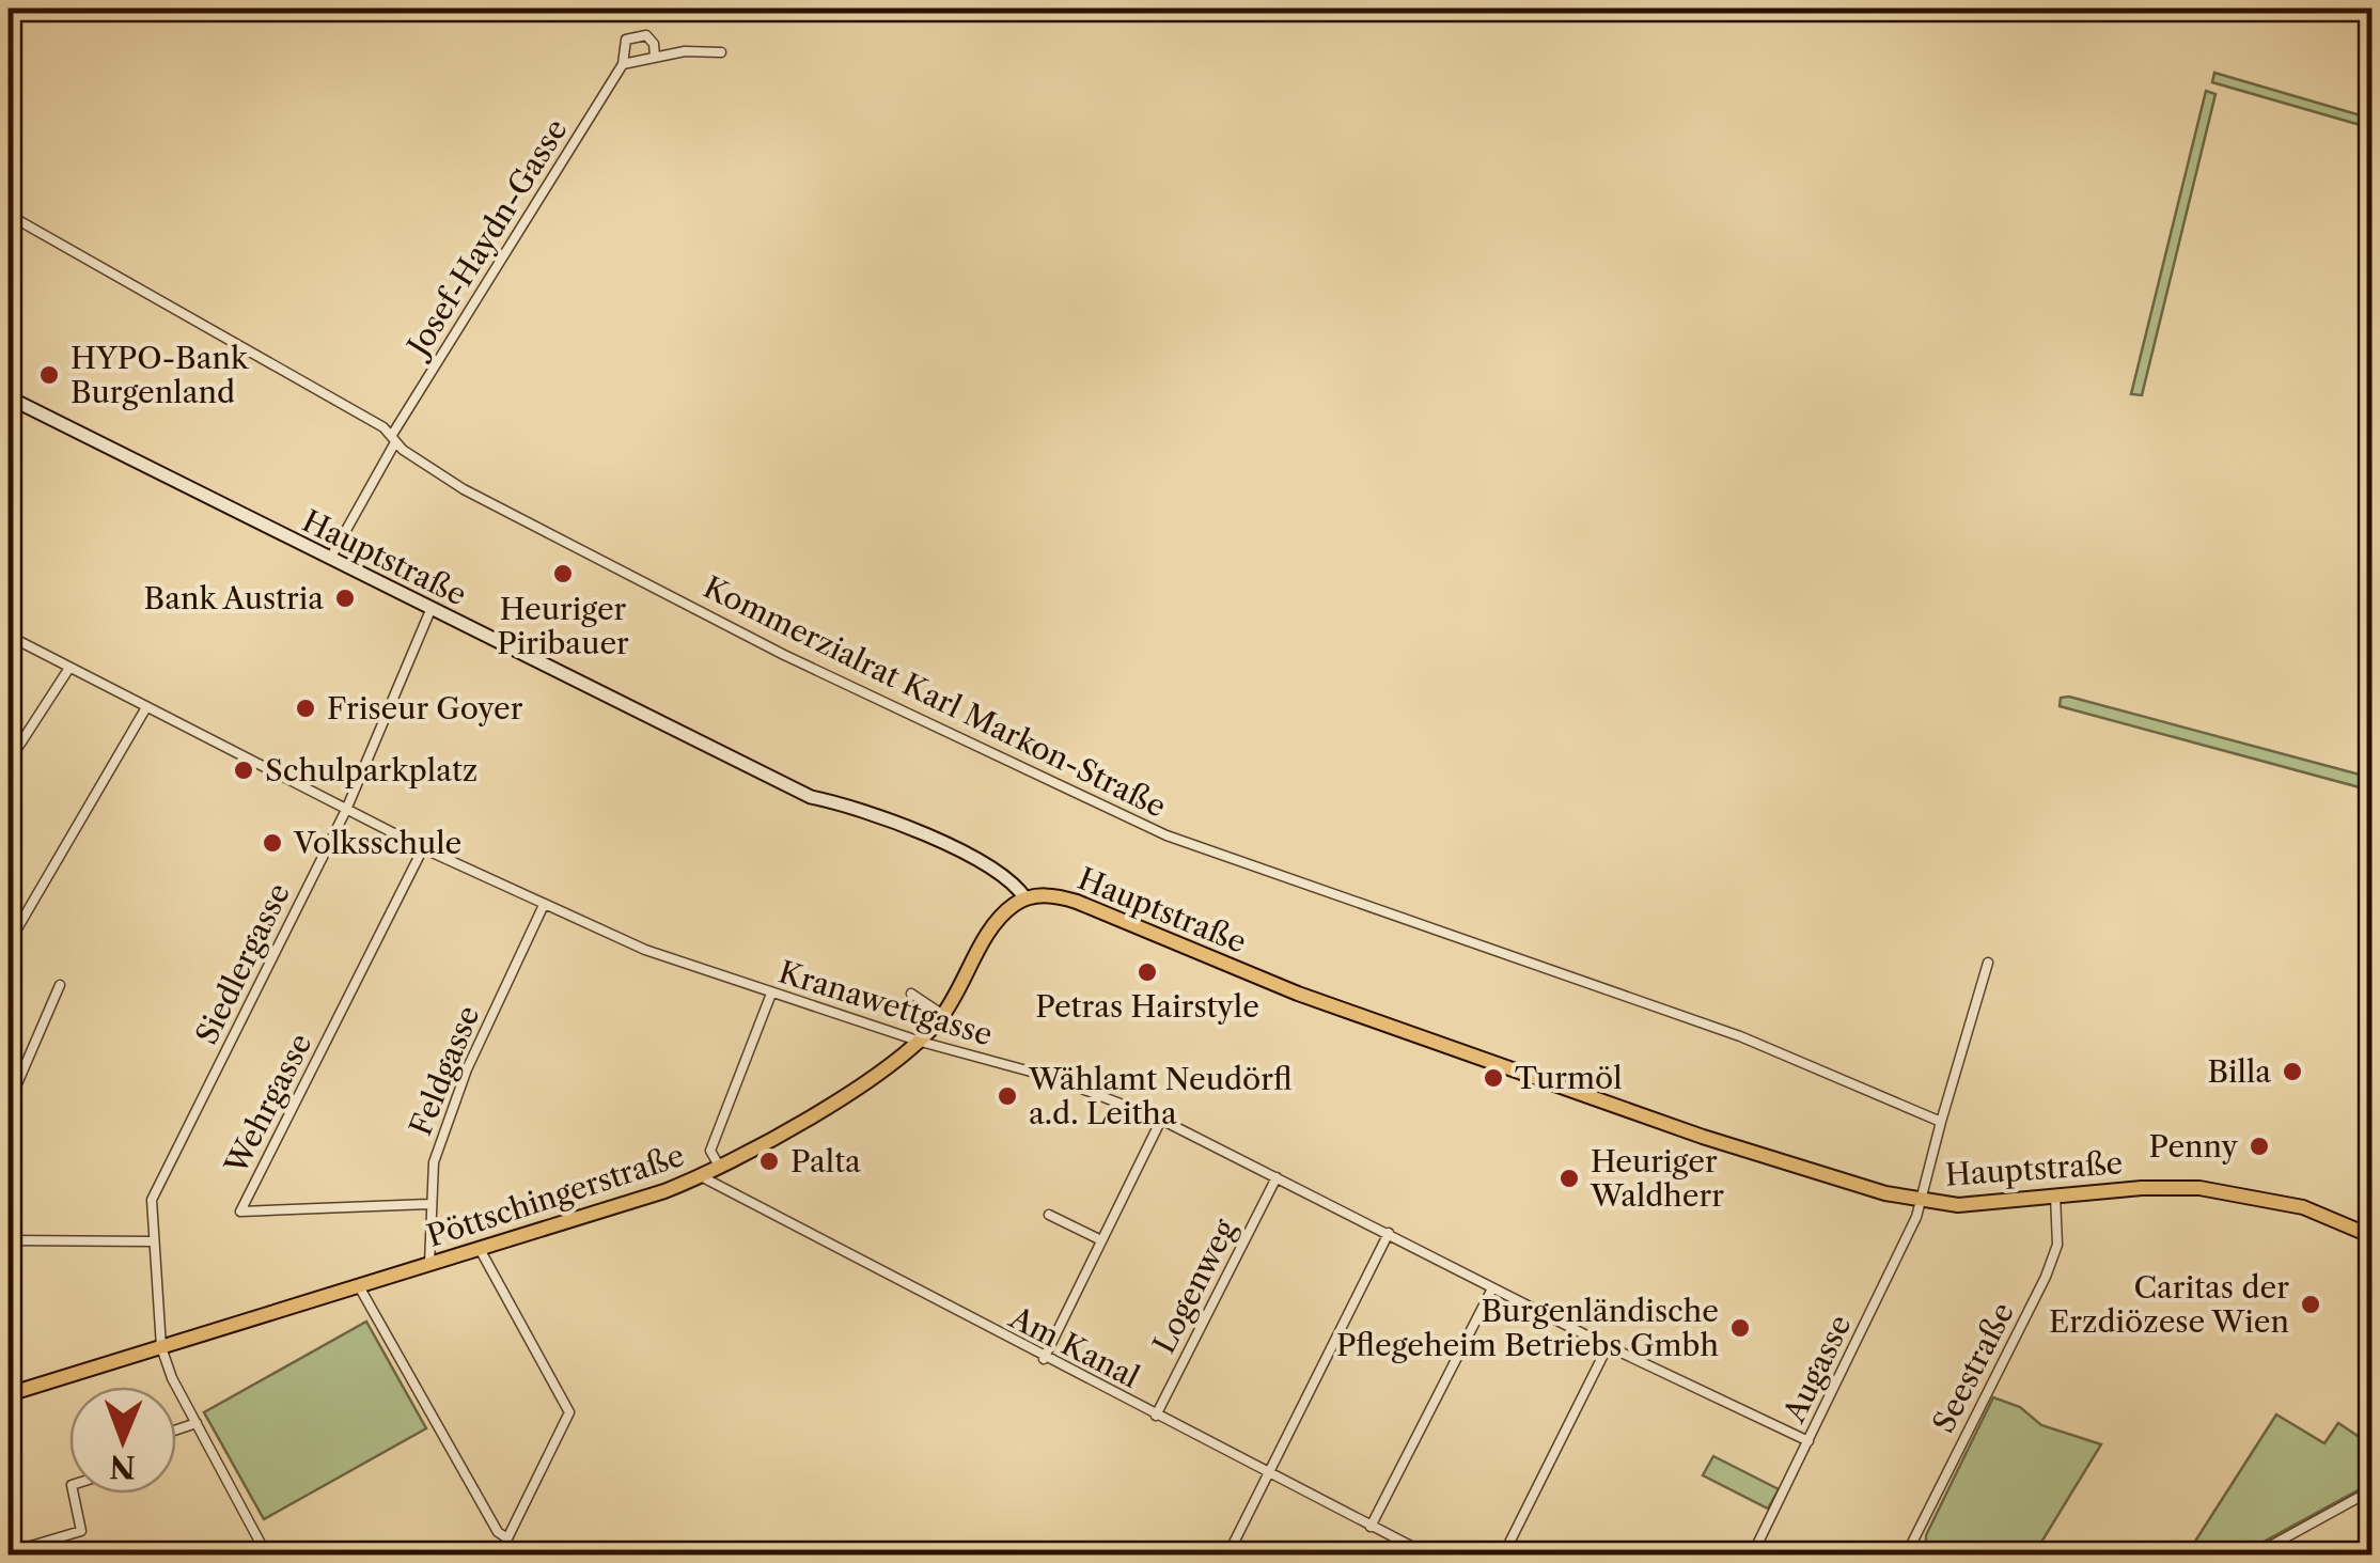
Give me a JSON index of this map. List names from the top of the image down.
{
  "streets": {
    "main road": ["Hauptstraße", "Pöttschingerstraße"],
    "street": [
      "Josef-Haydn-Gasse",
      "Kommerzialrat Karl Markon-Straße",
      "Siedlergasse",
      "Kranawettgasse",
      "Feldgasse",
      "Wehrgasse",
      "Logenweg",
      "Am Kanal",
      "Seestraße",
      "Augasse"
    ]
  },
  "crossings": [
    ["Josef-Haydn-Gasse", "Hauptstraße"],
    ["Josef-Haydn-Gasse", "Kommerzialrat Karl Markon-Straße"],
    ["Hauptstraße", "Siedlergasse"],
    ["Hauptstraße", "Pöttschingerstraße"],
    ["Hauptstraße", "Seestraße"],
    ["Hauptstraße", "Augasse"],
    ["Siedlergasse", "Kranawettgasse"],
    ["Siedlergasse", "Pöttschingerstraße"],
    ["Kranawettgasse", "Feldgasse"],
    ["Kranawettgasse", "Wehrgasse"],
    ["Kranawettgasse", "Pöttschingerstraße"],
    ["Kranawettgasse", "Logenweg"],
    ["Kranawettgasse", "Augasse"],
    ["Feldgasse", "Wehrgasse"],
    ["Feldgasse", "Pöttschingerstraße"],
    ["Pöttschingerstraße", "Am Kanal"],
    ["Logenweg", "Am Kanal"]
  ],
  "places": [
    "HYPO-Bank Burgenland",
    "Heuriger Piribauer",
    "Bank Austria",
    "Friseur Goyer",
    "Schulparkplatz",
    "Volksschule",
    "Petras Hairstyle",
    "Billa",
    "Turmöl",
    "Wählamt Neudörfl a.d. Leitha",
    "Penny",
    "Palta",
    "Heuriger Waldherr",
    "Caritas der Erzdiözese Wien",
    "Burgenländische Pflegeheim Betriebs Gmbh"
  ],
  "north": "bottom"
}
